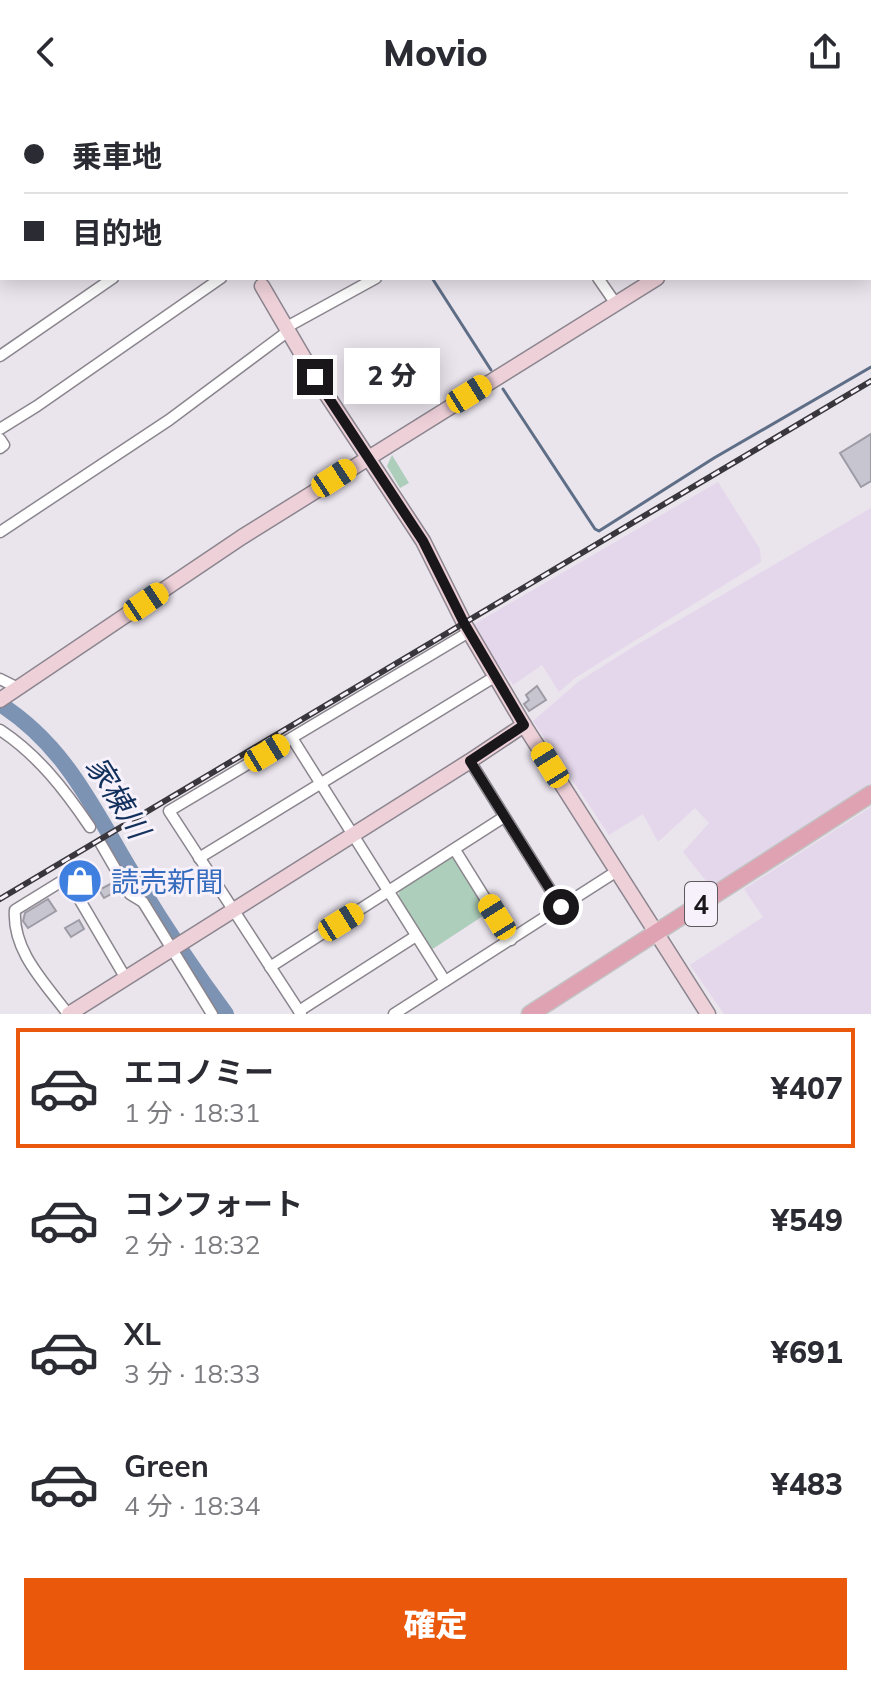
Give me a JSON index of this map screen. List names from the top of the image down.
{
  "streets": {
    "main road": ["4"]
  },
  "water": ["家棟川"],
  "places": {
    "shop": ["読売新聞"]
  },
  "page": {
    "header": "Movio",
    "banner": ["乗車地", "目的地"],
    "bubble": "2 分",
    "list": [
      {
        "name": "エコノミー",
        "note": "1 分 · 18:31",
        "value": "¥407"
      },
      {
        "name": "コンフォート",
        "note": "2 分 · 18:32",
        "value": "¥549"
      },
      {
        "name": "XL",
        "note": "3 分 · 18:33",
        "value": "¥691"
      },
      {
        "name": "Green",
        "note": "4 分 · 18:34",
        "value": "¥483"
      }
    ],
    "buttons": "確定"
  }
}
